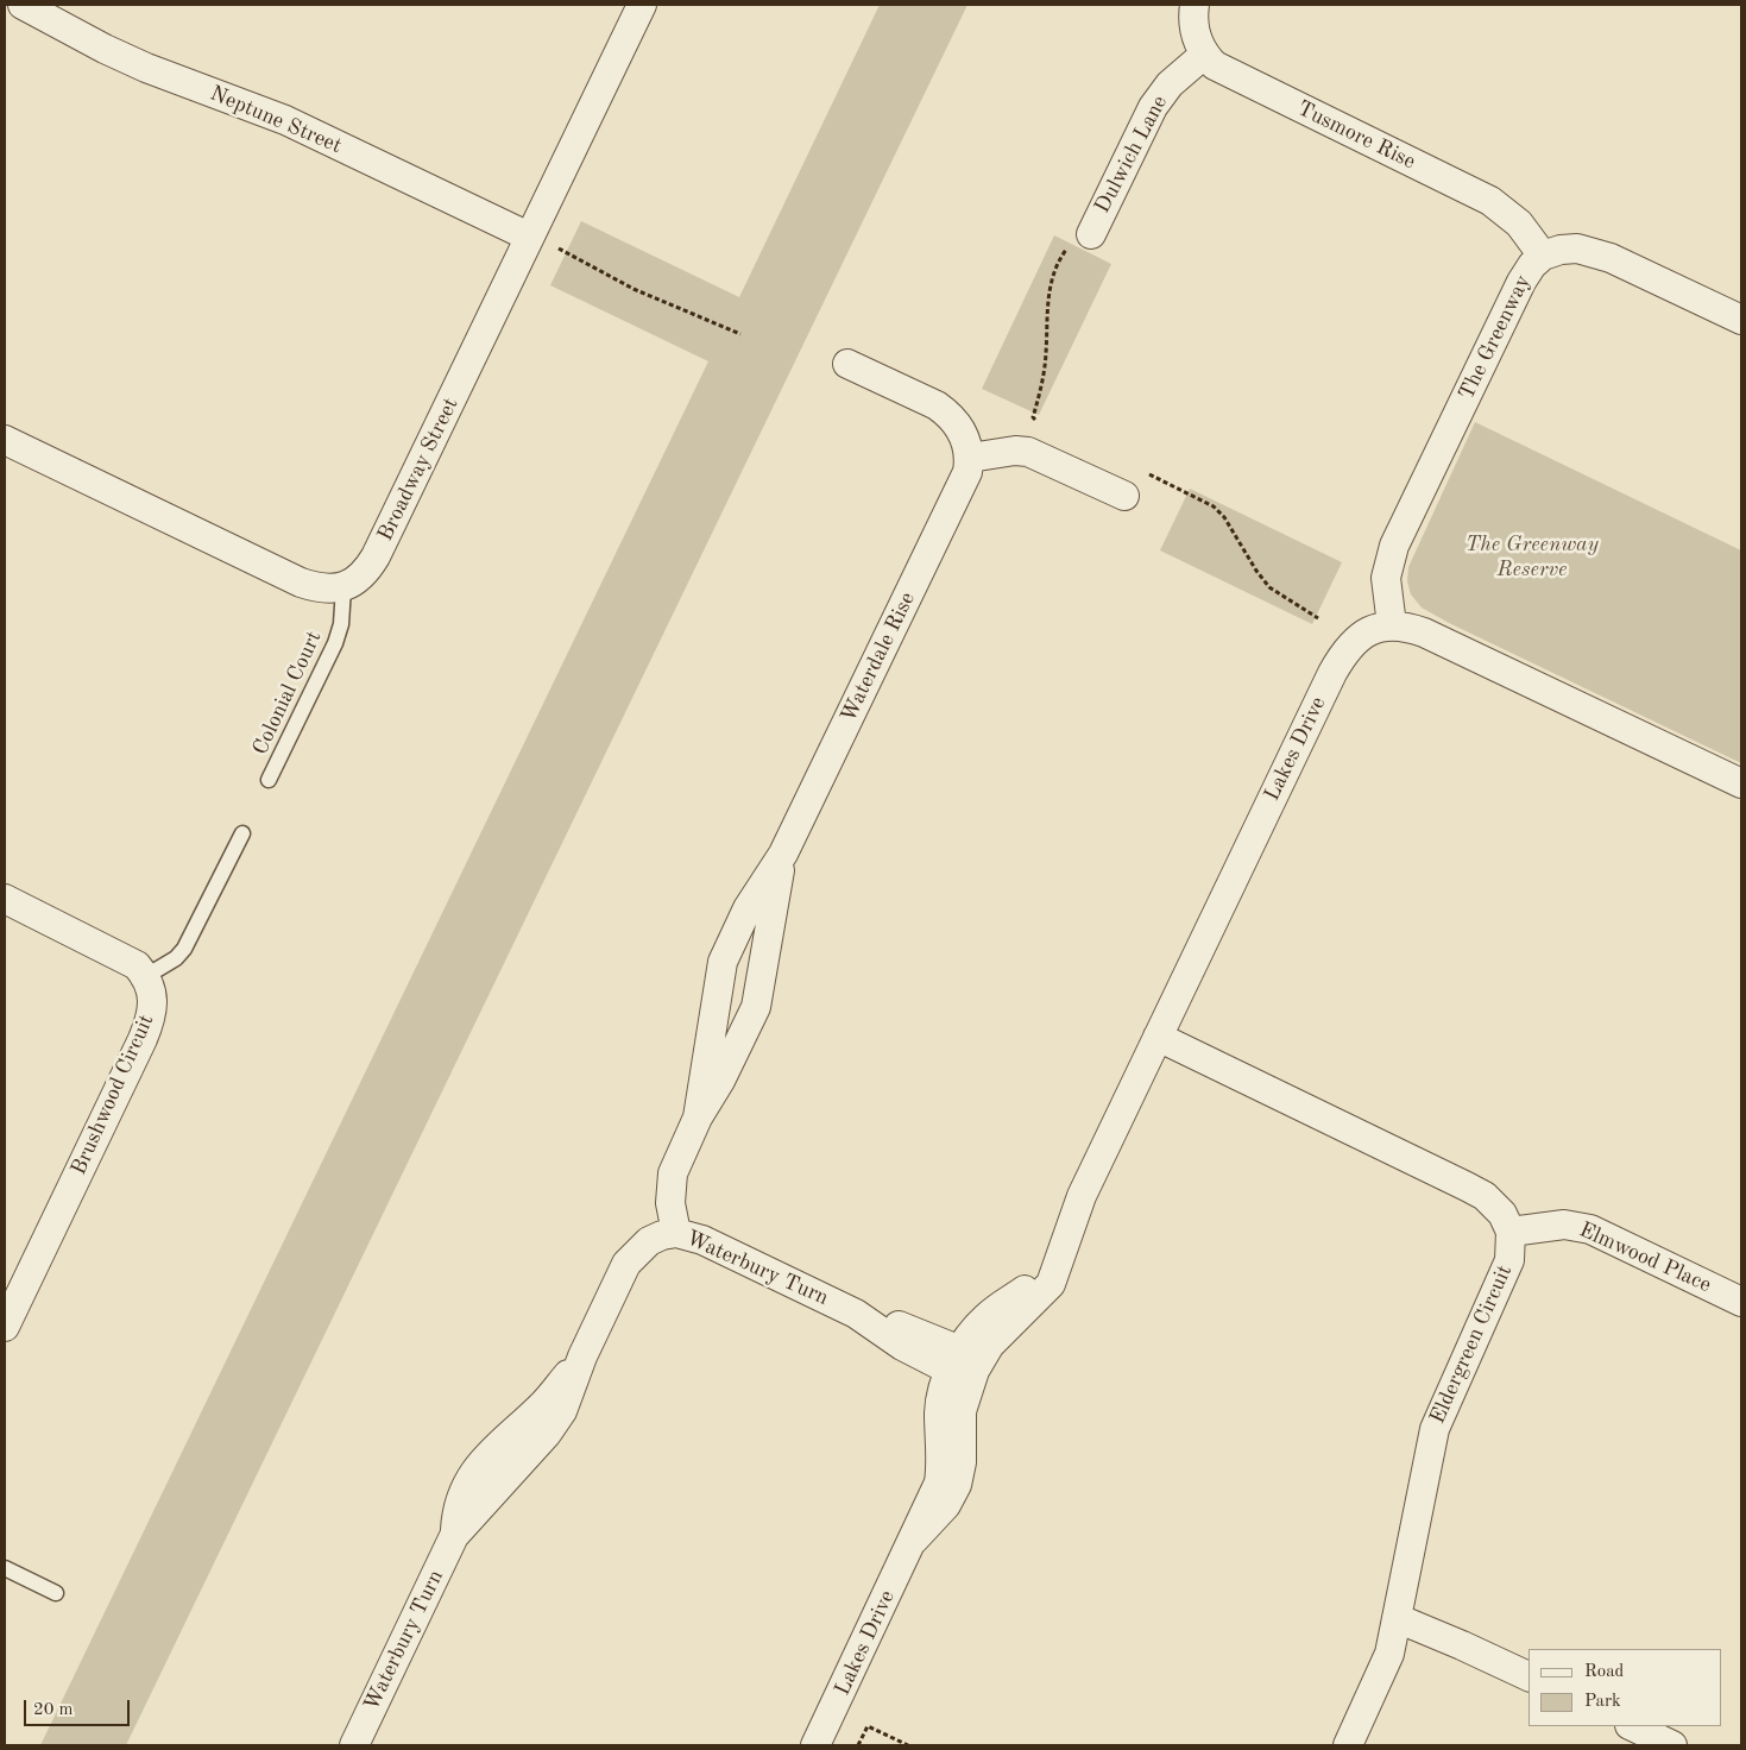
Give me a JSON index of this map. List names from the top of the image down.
{
  "streets": {
    "street": [
      "Neptune Street",
      "Tusmore Rise",
      "Dulwich Lane",
      "The Greenway",
      "Broadway Street",
      "Waterdale Rise",
      "Lakes Drive",
      "Brushwood Circuit",
      "Elmwood Place",
      "Waterbury Turn",
      "Eldergreen Circuit"
    ],
    "lane": ["Colonial Court"]
  },
  "crossings": [
    ["Neptune Street", "Broadway Street"],
    ["Tusmore Rise", "Dulwich Lane"],
    ["Tusmore Rise", "The Greenway"],
    ["The Greenway", "Lakes Drive"],
    ["Broadway Street", "Colonial Court"],
    ["Waterdale Rise", "Waterbury Turn"],
    ["Lakes Drive", "Waterbury Turn"],
    ["Elmwood Place", "Eldergreen Circuit"]
  ],
  "parks": ["The Greenway Reserve"],
  "legend": ["Road", "Park"],
  "scale_bar": "20 m"
}
